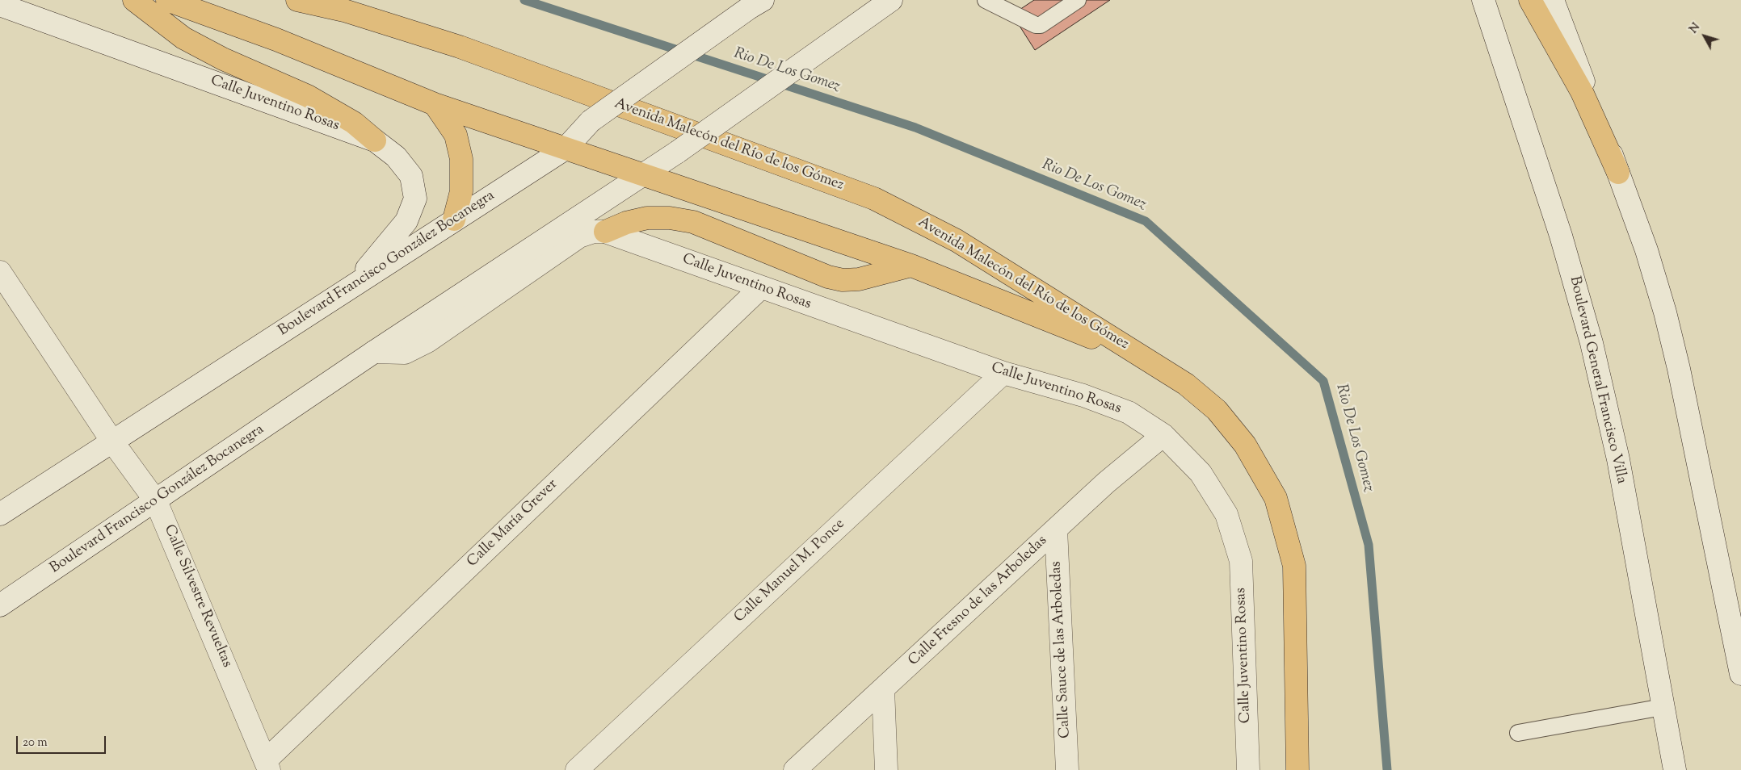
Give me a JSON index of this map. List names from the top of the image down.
{
  "streets": {
    "main road": ["Avenida Malecón del Río de los Gómez"],
    "street": [
      "Calle Juventino Rosas",
      "Boulevard Francisco González Bocanegra",
      "Boulevard General Francisco Villa",
      "Calle María Grever",
      "Calle Manuel M. Ponce",
      "Calle Silvestre Revueltas",
      "Calle Fresno de las Arboledas",
      "Calle Sauce de las Arboledas"
    ]
  },
  "crossings": [
    ["Calle Juventino Rosas", "Boulevard Francisco González Bocanegra"],
    ["Calle Juventino Rosas", "Calle María Grever"],
    ["Calle Juventino Rosas", "Calle Manuel M. Ponce"],
    ["Calle Juventino Rosas", "Calle Fresno de las Arboledas"],
    ["Boulevard Francisco González Bocanegra", "Calle Silvestre Revueltas"],
    ["Calle María Grever", "Calle Silvestre Revueltas"],
    ["Calle Fresno de las Arboledas", "Calle Sauce de las Arboledas"]
  ],
  "water": ["Rio De Los Gomez"],
  "scale_bar": "20 m",
  "north": "top left"
}
